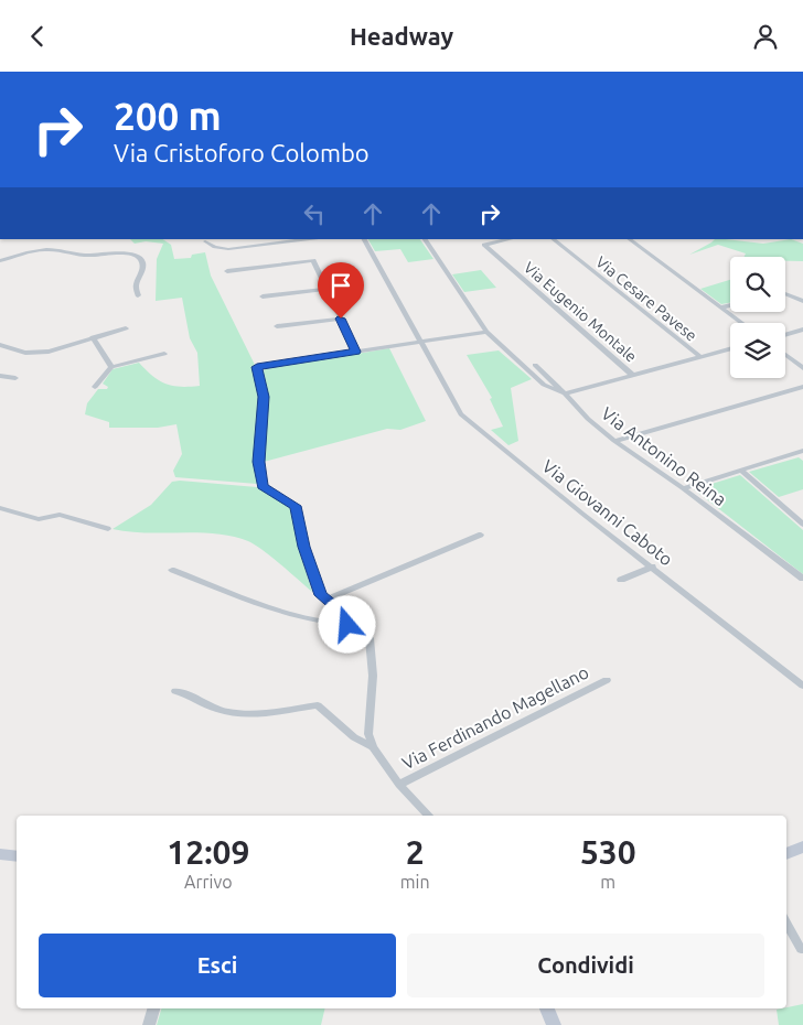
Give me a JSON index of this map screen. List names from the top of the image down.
{
  "streets": {
    "street": [
      "Via Cesare Pavese",
      "Via Eugenio Montale",
      "Via Antonino Reina",
      "Via Giovanni Caboto",
      "Via Ferdinando Magellano"
    ]
  },
  "page": {
    "header": "Headway",
    "turn": ["200 m", "Via Cristoforo Colombo"],
    "eta": [
      "12:09",
      "Arrivo",
      "2",
      "min",
      "530",
      "m"
    ],
    "buttons": ["Esci", "Condividi"]
  }
}
